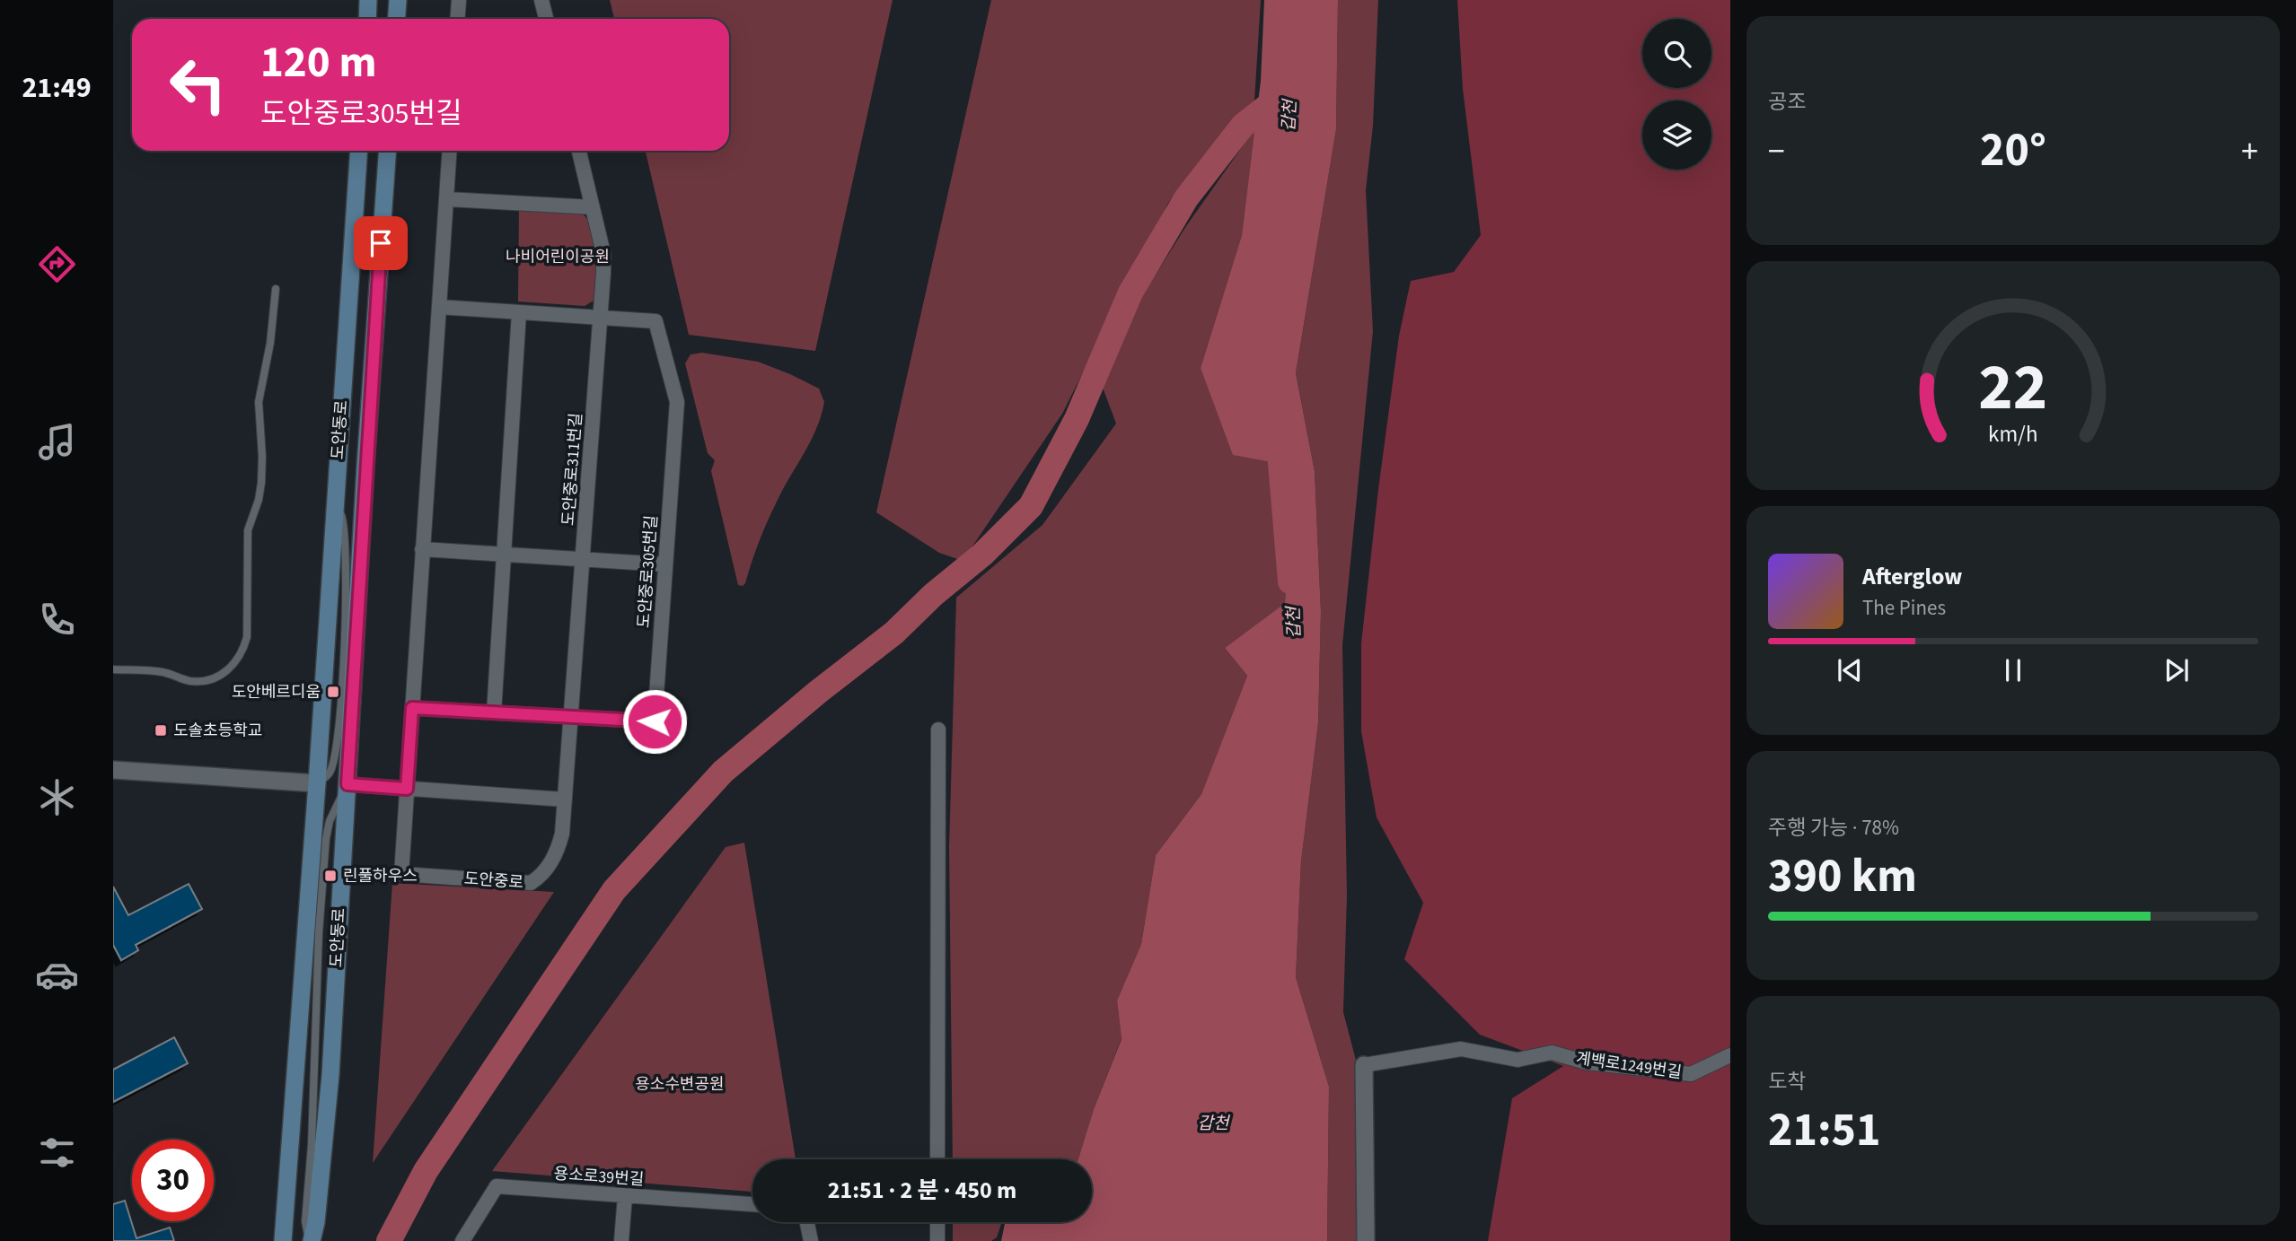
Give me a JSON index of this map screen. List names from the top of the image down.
{
  "streets": {
    "main road": ["도안동로"],
    "street": [
      "도안중로311번길",
      "도안중로305번길",
      "도안중로",
      "계백로1249번길",
      "용소로39번길"
    ]
  },
  "crossings": [
    ["도안중로311번길", "도안중로305번길"],
    ["도안중로311번길", "도안중로"]
  ],
  "water": ["갑천"],
  "parks": ["나비어린이공원", "용소수변공원"],
  "places": {
    "transit": ["도안베르디움", "도솔초등학교", "린풀하우스"]
  },
  "page": {
    "tabs": "21:49",
    "tile": [
      "공조",
      ["주행 가능 · 78%", "390 km"],
      ["도착", "21:51"]
    ],
    "turn": ["120 m", "도안중로305번길"],
    "heat": ["−", "20°", "+"],
    "song": ["Afterglow", "The Pines"],
    "limit": "30",
    "trip": "21:51 · 2 분 · 450 m",
    "gauge": ["22", "km/h"]
  }
}
